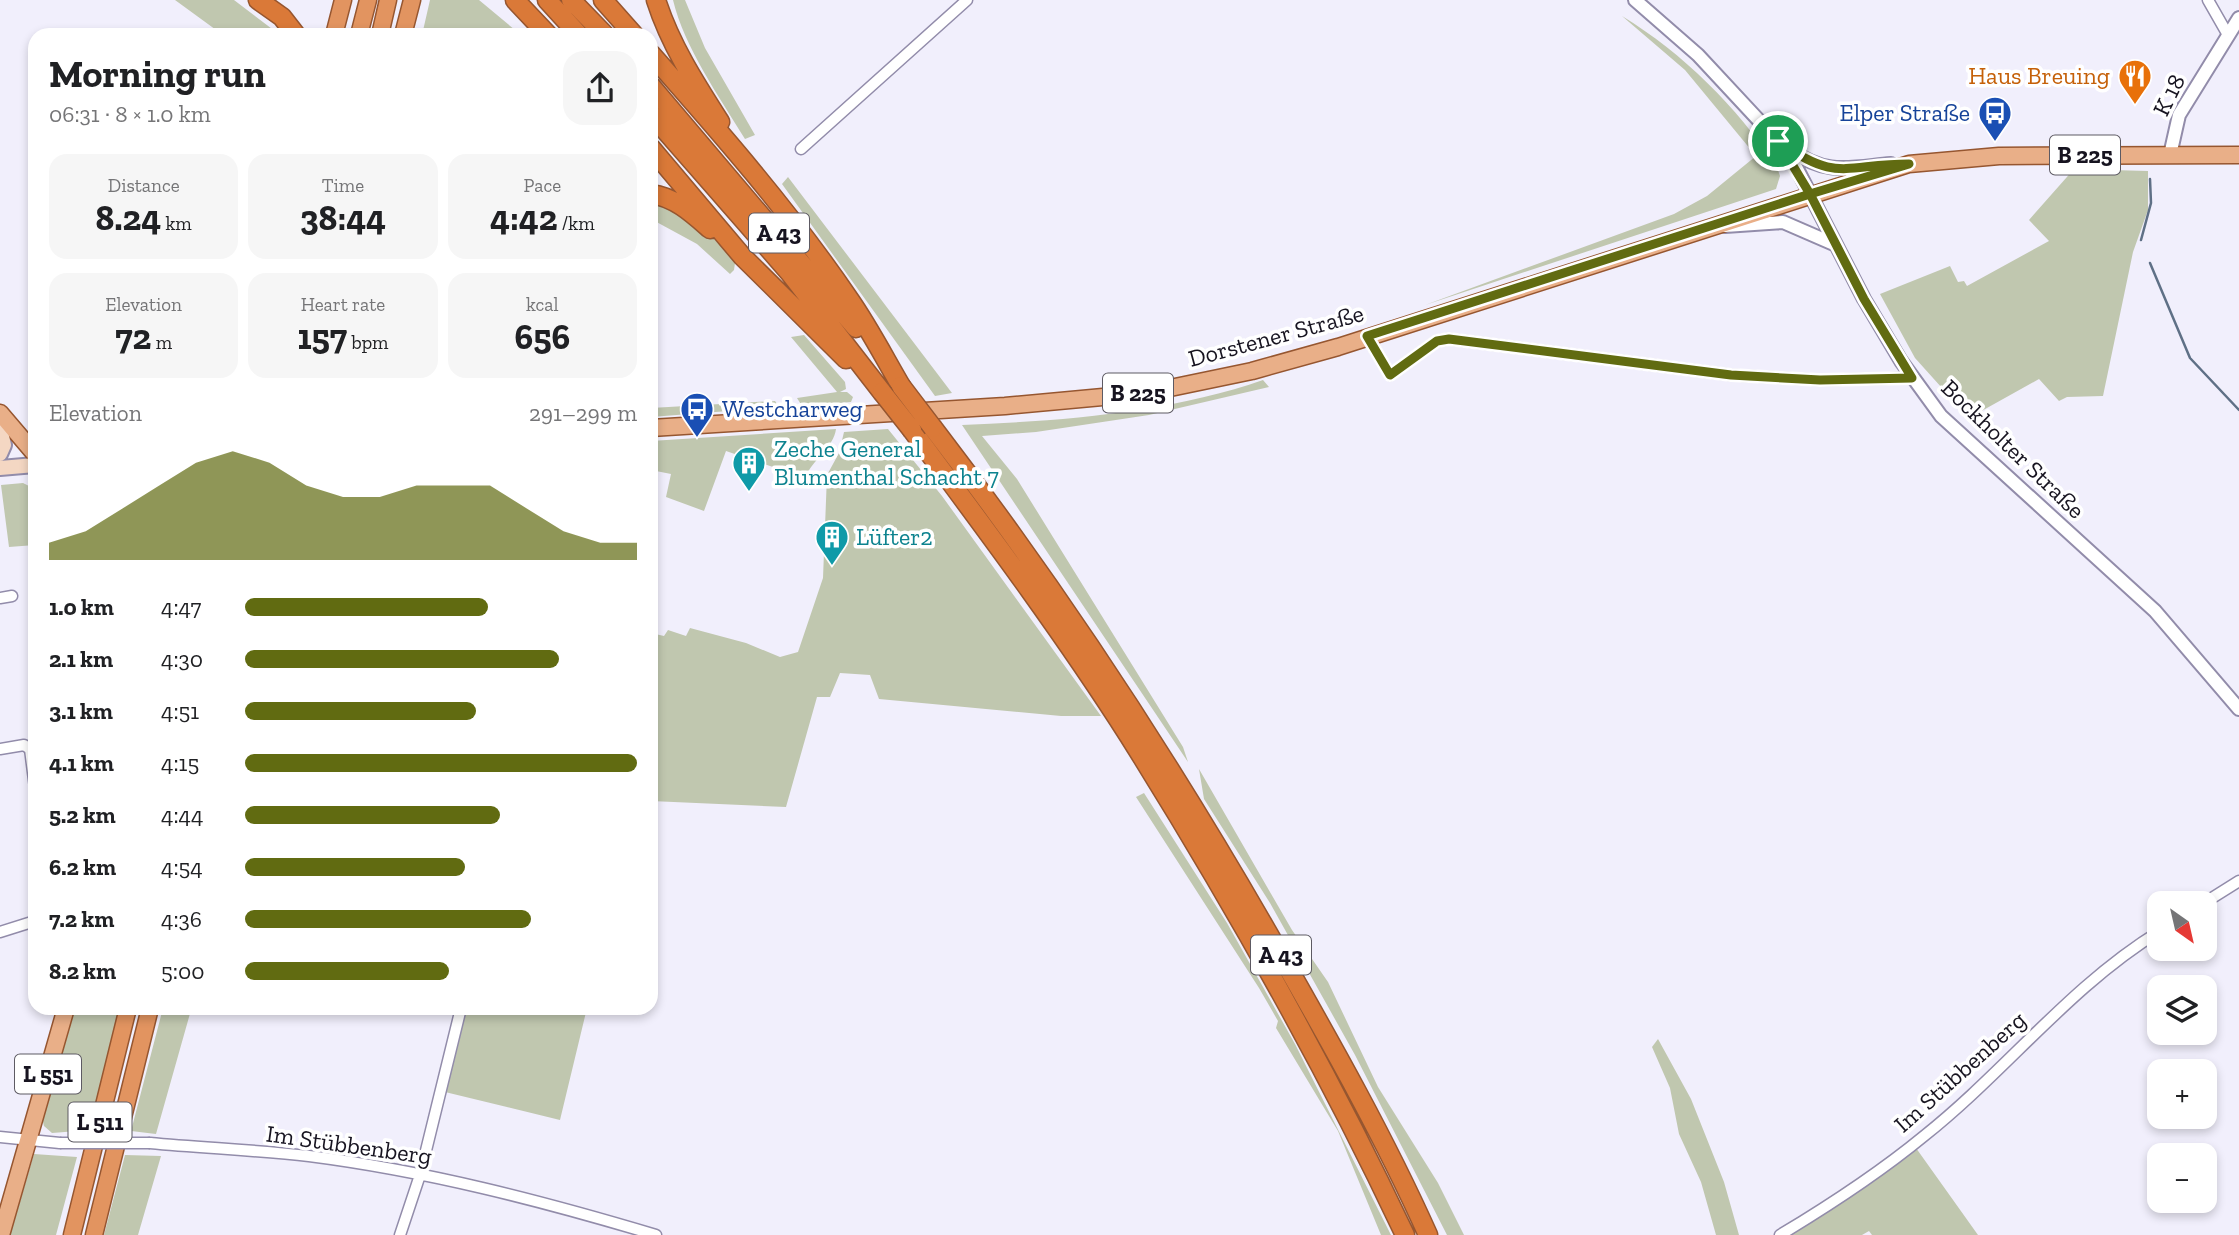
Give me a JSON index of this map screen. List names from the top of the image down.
{
  "streets": {
    "highway": ["A 43", "L 511"],
    "main road": ["B 225", "Dorstener Straße", "L 551"],
    "street": ["K 18", "Bockholter Straße", "Im Stübbenberg"]
  },
  "crossings": [
    ["K 18", "B 225"],
    ["B 225", "Dorstener Straße"],
    ["B 225", "Bockholter Straße"],
    ["Dorstener Straße", "Bockholter Straße"],
    ["Im Stübbenberg", "L 551"]
  ],
  "places": {
    "restaurant": ["Haus Breuing"],
    "bus stop": ["Elper Straße", "Westcharweg"],
    "building": ["Zeche General Blumenthal Schacht 7", "Lüfter2"]
  },
  "north": "bottom right",
  "page": {
    "heading": ["Morning run", "06:31 · 8 × 1.0 km"],
    "stats": [
      ["Distance", "8.24 km"],
      ["Time", "38:44"],
      ["Pace", "4:42 /km"],
      ["Elevation", "72 m"],
      ["Heart rate", "157 bpm"],
      ["kcal", "656"]
    ],
    "chart": ["Elevation", "291–299 m"],
    "list": [
      {
        "name": "1.0 km",
        "note": "4:47"
      },
      {
        "name": "2.1 km",
        "note": "4:30"
      },
      {
        "name": "3.1 km",
        "note": "4:51"
      },
      {
        "name": "4.1 km",
        "note": "4:15"
      },
      {
        "name": "5.2 km",
        "note": "4:44"
      },
      {
        "name": "6.2 km",
        "note": "4:54"
      },
      {
        "name": "7.2 km",
        "note": "4:36"
      },
      {
        "name": "8.2 km",
        "note": "5:00"
      }
    ],
    "map_buttons": ["+", "−"]
  }
}
